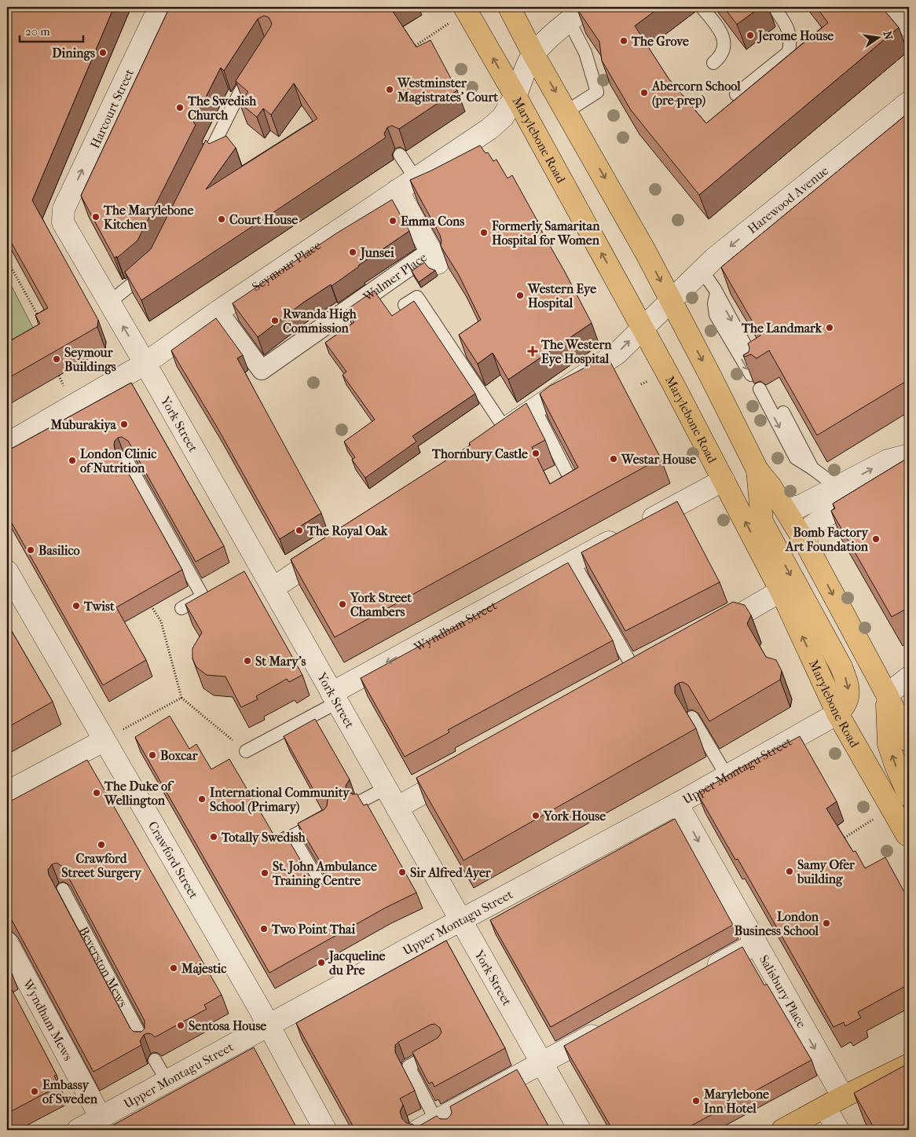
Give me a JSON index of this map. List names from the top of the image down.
{
  "streets": {
    "main road": ["Marylebone Road"],
    "street": [
      "Harcourt Street",
      "Harewood Avenue",
      "Seymour Place",
      "Walmer Place",
      "York Street",
      "Wyndham Street",
      "Upper Montagu Street",
      "Crawford Street",
      "Salisbury Place",
      "Wyndham Mews"
    ],
    "lane": ["Beverston Mews"]
  },
  "crossings": [
    ["Harcourt Street", "York Street"],
    ["Marylebone Road", "Harewood Avenue"],
    ["Marylebone Road", "Seymour Place"],
    ["Marylebone Road", "Wyndham Street"],
    ["Marylebone Road", "Upper Montagu Street"],
    ["Seymour Place", "Walmer Place"],
    ["Seymour Place", "York Street"],
    ["York Street", "Wyndham Street"],
    ["York Street", "Upper Montagu Street"],
    ["Upper Montagu Street", "Crawford Street"],
    ["Upper Montagu Street", "Salisbury Place"],
    ["Upper Montagu Street", "Wyndham Mews"]
  ],
  "one_way": ["Harcourt Street", "Salisbury Place"],
  "places": {
    "other": [
      "Jerome House",
      "The Grove",
      "Dinings",
      "Westminster Magistrates' Court",
      "Abercorn School (pre-prep)",
      "The Swedish Church",
      "The Marylebone Kitchen",
      "Court House",
      "Emma Cons",
      "Formerly Samaritan Hospital for Women",
      "Junsei",
      "Western Eye Hospital",
      "Rwanda High Commission",
      "The Landmark",
      "Seymour Buildings",
      "Muburakiya",
      "Thornbury Castle",
      "Westar House",
      "London Clinic of Nutrition",
      "The Royal Oak",
      "Bomb Factory Art Foundation",
      "Basilico",
      "York Street Chambers",
      "Twist",
      "St Mary's",
      "Boxcar",
      "The Duke of Wellington",
      "International Community School (Primary)",
      "York House",
      "Totally Swedish",
      "Crawford Street Surgery",
      "Samy Ofer building",
      "Sir Alfred Ayer",
      "St. John Ambulance Training Centre",
      "London Business School",
      "Two Point Thai",
      "Jacqueline du Pre",
      "Majestic",
      "Sentosa House",
      "Embassy of Sweden",
      "Marylebone Inn Hotel"
    ],
    "health": ["The Western Eye Hospital"]
  },
  "scale_bar": "20 m",
  "north": "right"
}
